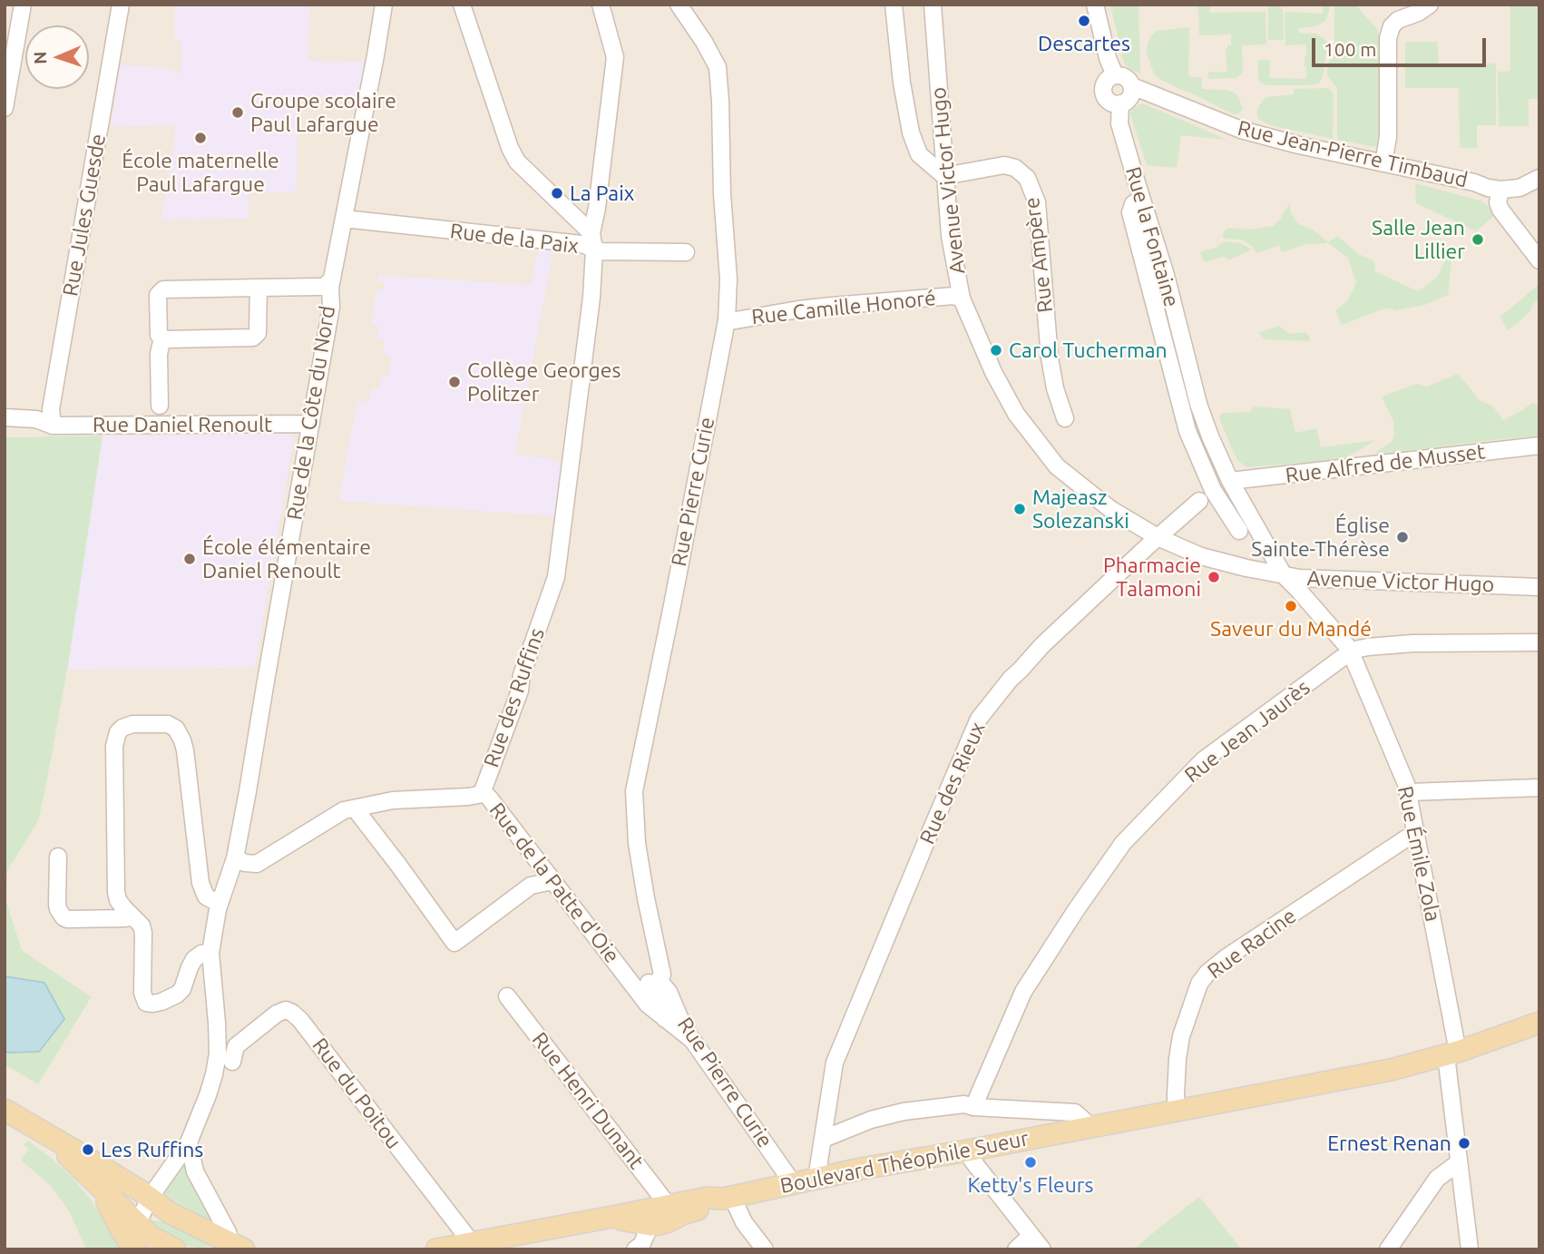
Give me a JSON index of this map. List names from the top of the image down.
{
  "streets": {
    "main road": ["Boulevard Théophile Sueur"],
    "street": [
      "Rue Jean-Pierre Timbaud",
      "Avenue Victor Hugo",
      "Rue Jules Guesde",
      "Rue la Fontaine",
      "Rue de la Paix",
      "Rue Ampère",
      "Rue Camille Honoré",
      "Rue de la Côte du Nord",
      "Rue Daniel Renoult",
      "Rue Alfred de Musset",
      "Rue Pierre Curie",
      "Rue des Ruffins",
      "Rue Jean Jaurès",
      "Rue des Rieux",
      "Rue Émile Zola",
      "Rue de la Patte d'Oie",
      "Rue Racine",
      "Rue du Poitou",
      "Rue Henri Dunant"
    ]
  },
  "crossings": [
    ["Rue Jean-Pierre Timbaud", "Rue la Fontaine"],
    ["Avenue Victor Hugo", "Rue la Fontaine"],
    ["Avenue Victor Hugo", "Rue Ampère"],
    ["Avenue Victor Hugo", "Rue Camille Honoré"],
    ["Avenue Victor Hugo", "Rue des Rieux"],
    ["Avenue Victor Hugo", "Rue Émile Zola"],
    ["Rue Jules Guesde", "Rue Daniel Renoult"],
    ["Rue la Fontaine", "Rue Alfred de Musset"],
    ["Rue la Fontaine", "Rue Émile Zola"],
    ["Rue de la Paix", "Rue de la Côte du Nord"],
    ["Rue de la Paix", "Rue des Ruffins"],
    ["Rue Camille Honoré", "Rue Pierre Curie"],
    ["Rue de la Côte du Nord", "Rue Daniel Renoult"],
    ["Rue de la Côte du Nord", "Rue des Ruffins"],
    ["Rue Pierre Curie", "Rue de la Patte d'Oie"],
    ["Rue Pierre Curie", "Boulevard Théophile Sueur"],
    ["Rue des Ruffins", "Rue de la Patte d'Oie"],
    ["Rue Jean Jaurès", "Rue Émile Zola"],
    ["Rue des Rieux", "Boulevard Théophile Sueur"],
    ["Rue Émile Zola", "Rue Racine"],
    ["Rue Émile Zola", "Boulevard Théophile Sueur"],
    ["Rue Racine", "Boulevard Théophile Sueur"],
    ["Rue du Poitou", "Boulevard Théophile Sueur"],
    ["Rue Henri Dunant", "Boulevard Théophile Sueur"]
  ],
  "places": [
    "Descartes",
    "Groupe scolaire Paul Lafargue",
    "École maternelle Paul Lafargue",
    "La Paix",
    "Salle Jean Lillier",
    "Carol Tucherman",
    "Collège Georges Politzer",
    "Majeasz Solezanski",
    "Église Sainte-Thérèse",
    "École élémentaire Daniel Renoult",
    "Pharmacie Talamoni",
    "Saveur du Mandé",
    "Ernest Renan",
    "Les Ruffins",
    "Ketty's Fleurs"
  ],
  "scale_bar": "100 m",
  "north": "left"
}
